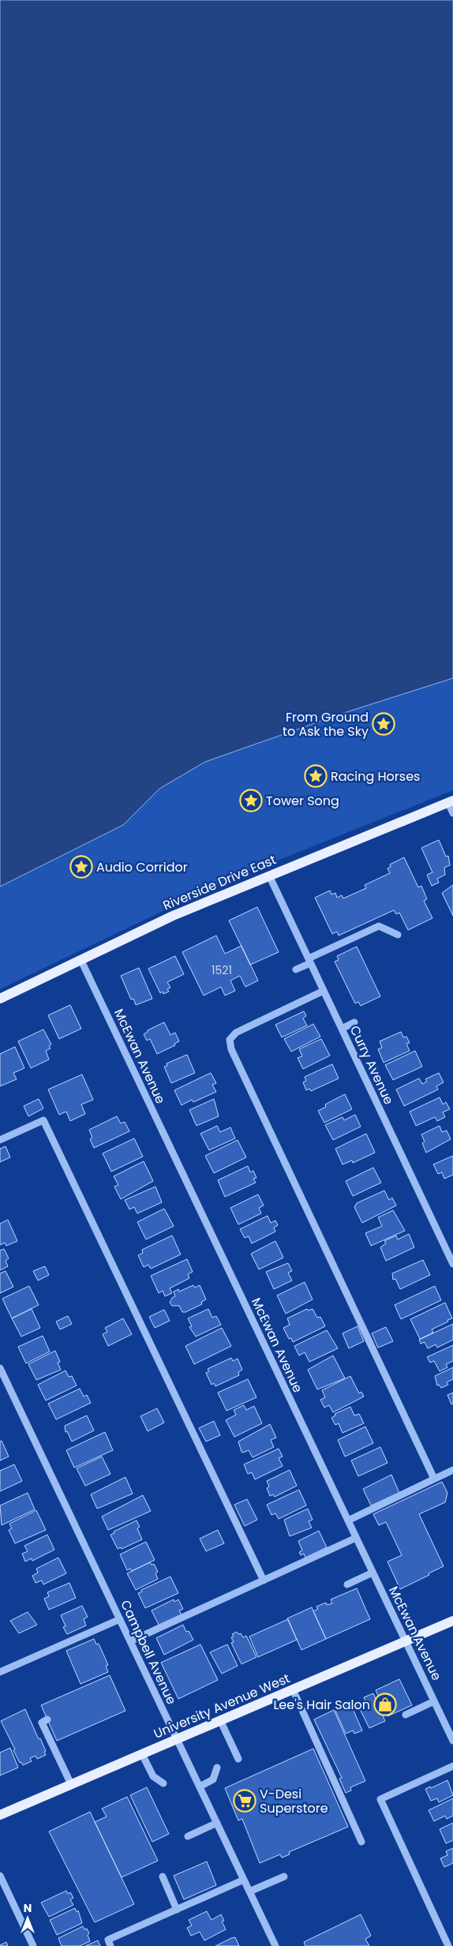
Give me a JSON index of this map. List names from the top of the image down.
{
  "streets": {
    "main road": ["Riverside Drive East", "University Avenue West"],
    "street": ["McEwan Avenue", "Curry Avenue", "Campbell Avenue"]
  },
  "crossings": [
    ["Riverside Drive East", "McEwan Avenue"],
    ["Riverside Drive East", "Curry Avenue"],
    ["McEwan Avenue", "University Avenue West"],
    ["Campbell Avenue", "University Avenue West"]
  ],
  "places": {
    "place": [
      "From Ground to Ask the Sky",
      "Racing Horses",
      "Tower Song",
      "Audio Corridor"
    ],
    "shop": ["Lee's Hair Salon"],
    "supermarket": ["V-Desi Superstore"]
  },
  "house_numbers": ["1521"],
  "north": "top"
}
